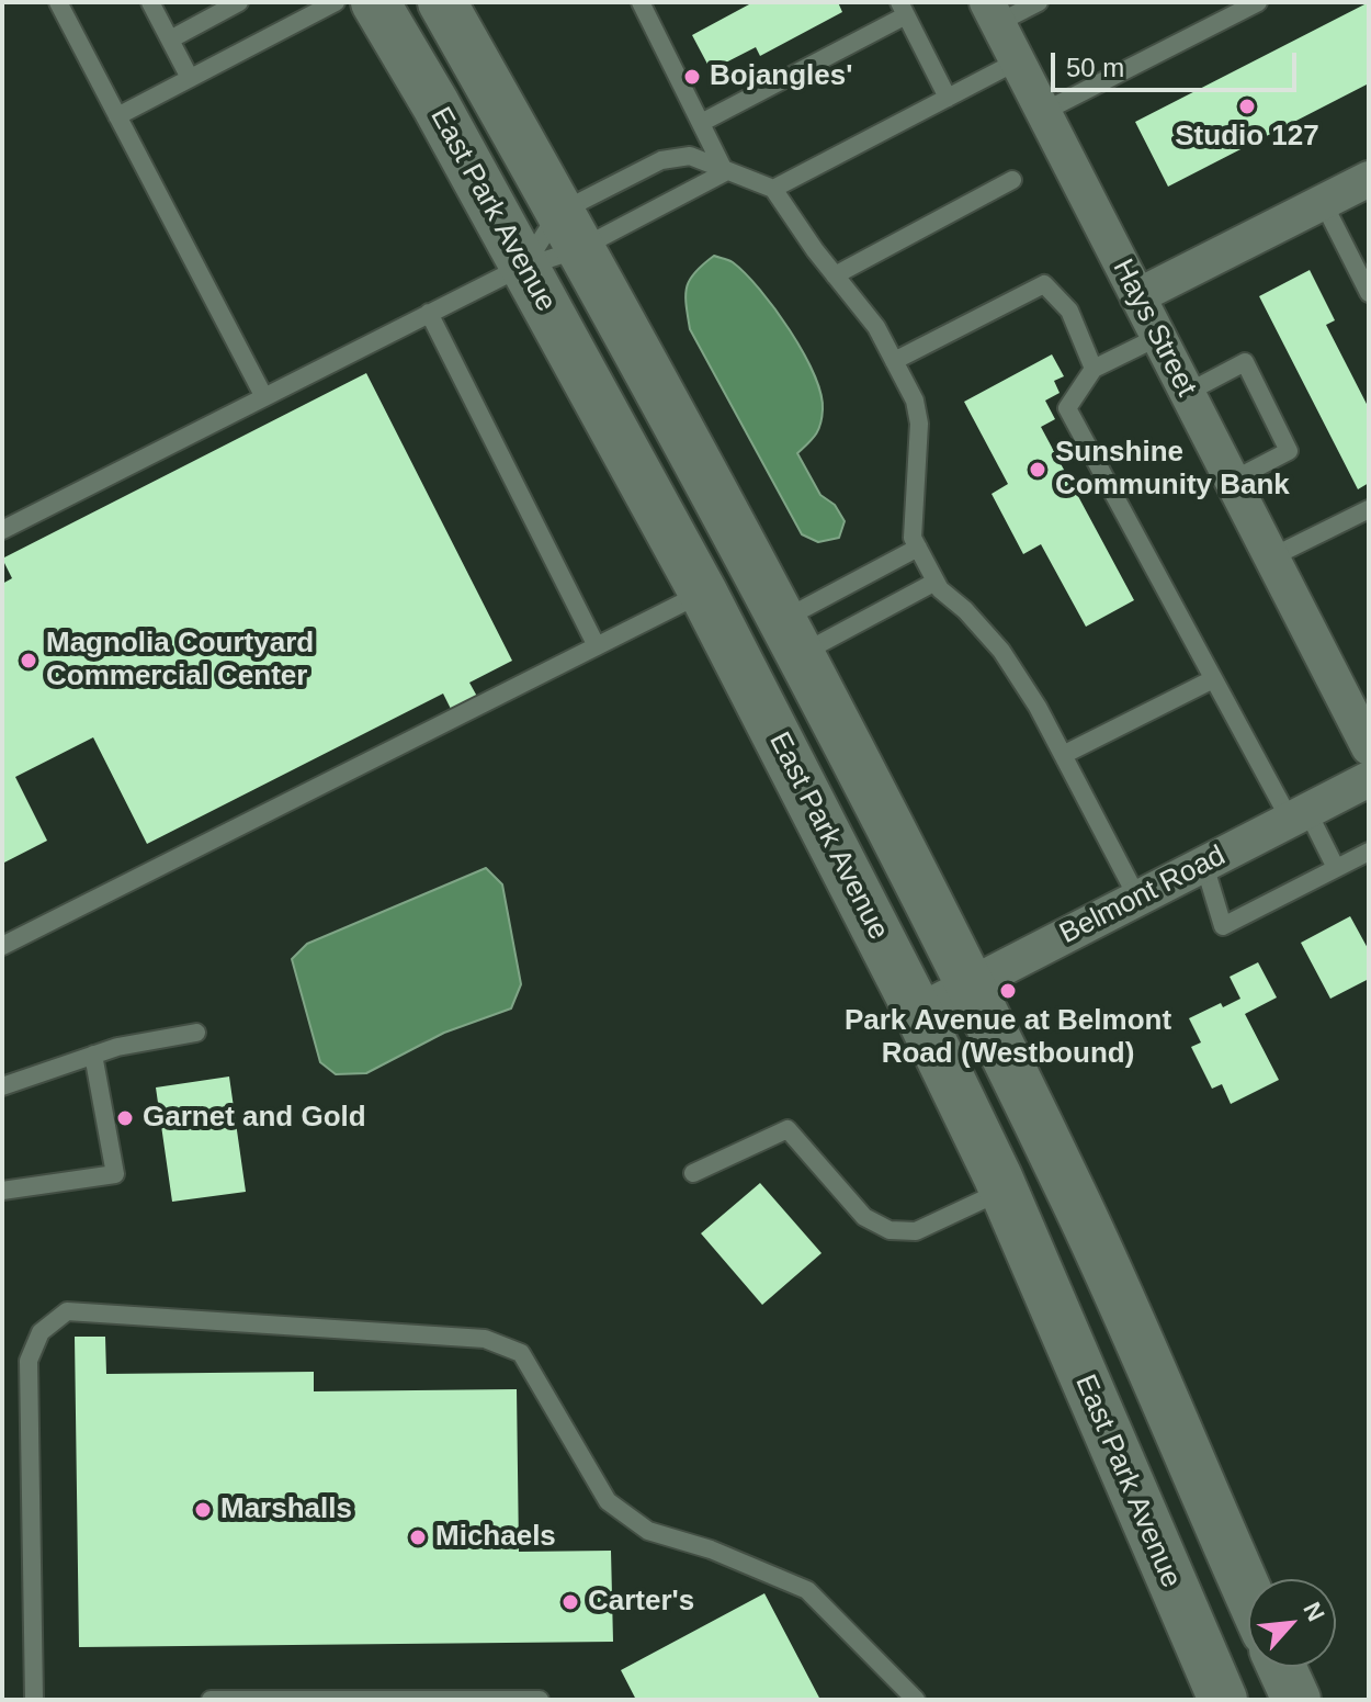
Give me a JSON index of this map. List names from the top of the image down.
{
  "streets": {
    "main road": ["East Park Avenue"],
    "street": ["Hays Street", "Belmont Road"]
  },
  "crossings": [
    ["East Park Avenue", "Belmont Road"]
  ],
  "places": [
    "Bojangles'",
    "Studio 127",
    "Sunshine Community Bank",
    "Magnolia Courtyard Commercial Center",
    "Park Avenue at Belmont Road (Westbound)",
    "Garnet and Gold",
    "Marshalls",
    "Michaels",
    "Carter's"
  ],
  "scale_bar": "50 m",
  "north": "top right"
}
